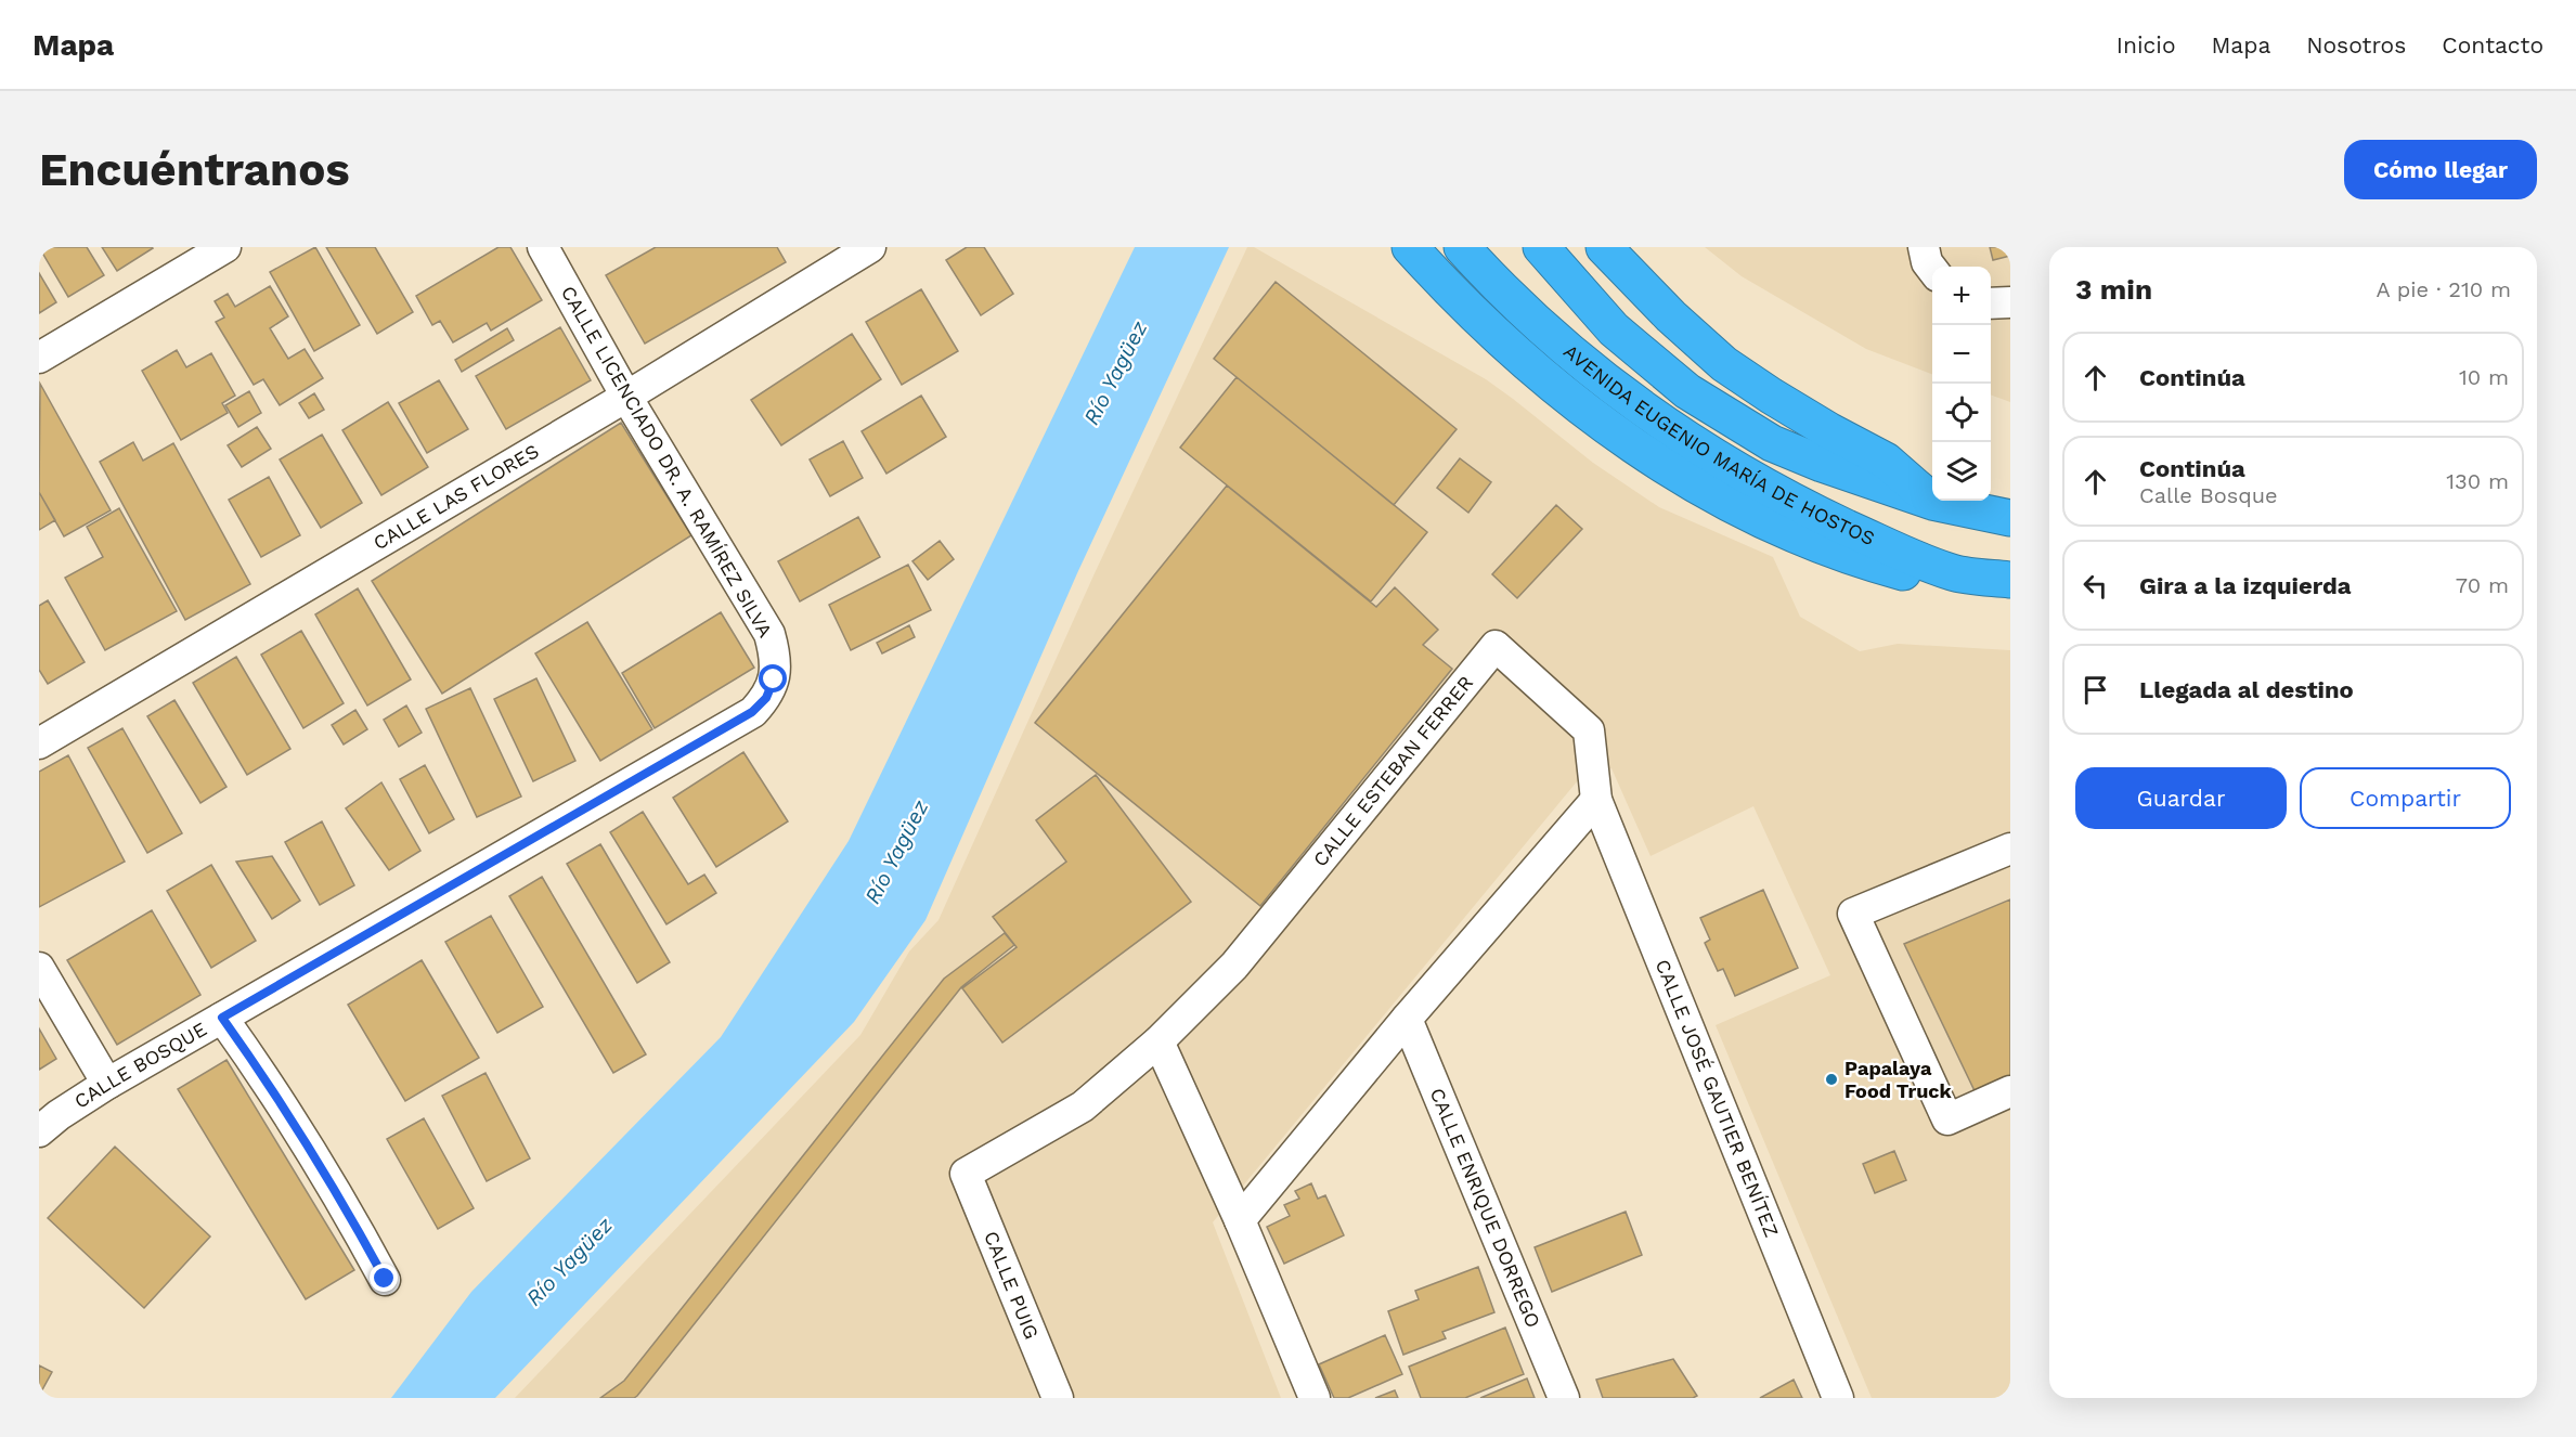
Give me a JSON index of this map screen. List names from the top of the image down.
{
  "streets": {
    "highway": ["AVENIDA EUGENIO MARÍA DE HOSTOS"],
    "street": [
      "CALLE LICENCIADO DR. A. RAMÍREZ SILVA",
      "CALLE LAS FLORES",
      "CALLE ESTEBAN FERRER",
      "CALLE BOSQUE",
      "CALLE JOSÉ GAUTIER BENÍTEZ",
      "CALLE ENRIQUE DORREGO",
      "CALLE PUIG"
    ]
  },
  "crossings": [
    ["CALLE LICENCIADO DR. A. RAMÍREZ SILVA", "CALLE LAS FLORES"],
    ["CALLE LICENCIADO DR. A. RAMÍREZ SILVA", "CALLE BOSQUE"],
    ["CALLE ESTEBAN FERRER", "CALLE JOSÉ GAUTIER BENÍTEZ"],
    ["CALLE ESTEBAN FERRER", "CALLE PUIG"]
  ],
  "water": ["Río Yagüez"],
  "places": ["Papalaya Food Truck"],
  "page": {
    "header": "Mapa",
    "nav": [
      "Inicio",
      "Mapa",
      "Nosotros",
      "Contacto"
    ],
    "buttons": [
      "Cómo llegar",
      ["Guardar", "Compartir"]
    ],
    "title": "Encuéntranos",
    "heading": ["3 min", "A pie · 210 m"],
    "map_buttons": ["+", "−"],
    "list": [
      ["Continúa", "10 m"],
      ["Continúa", "Calle Bosque", "130 m"],
      ["Gira a la izquierda", "70 m"],
      "Llegada al destino"
    ]
  }
}
